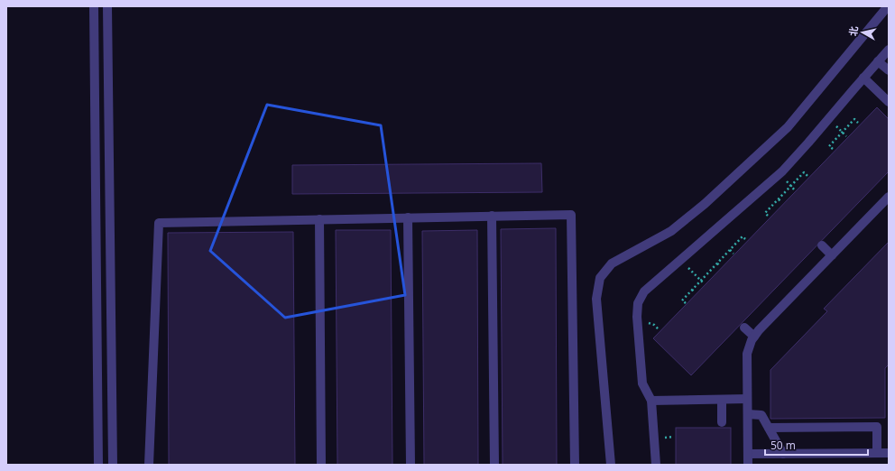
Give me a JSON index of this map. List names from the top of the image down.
{
  "scale_bar": "50 m",
  "north": "left"
}
